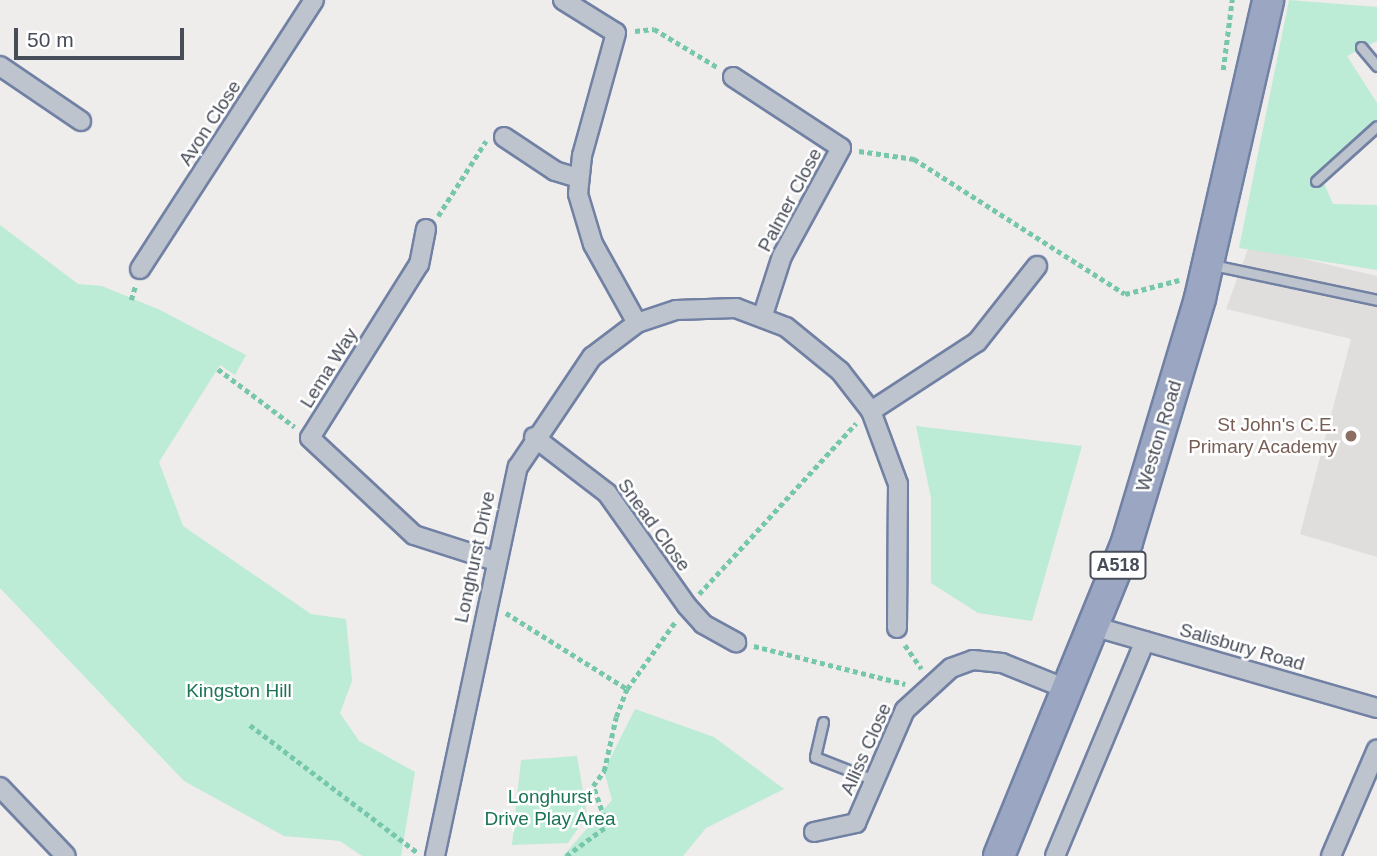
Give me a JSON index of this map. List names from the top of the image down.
{
  "streets": {
    "highway": ["Weston Road", "A518"],
    "street": [
      "Avon Close",
      "Palmer Close",
      "Lema Way",
      "Snead Close",
      "Longhurst Drive",
      "Salisbury Road",
      "Alliss Close"
    ]
  },
  "crossings": [
    ["Palmer Close", "Longhurst Drive"],
    ["Lema Way", "Longhurst Drive"],
    ["Weston Road", "Salisbury Road"],
    ["Snead Close", "Longhurst Drive"]
  ],
  "parks": ["Kingston Hill", "Longhurst Drive Play Area"],
  "places": ["St John's C.E. Primary Academy"],
  "scale_bar": "50 m"
}
